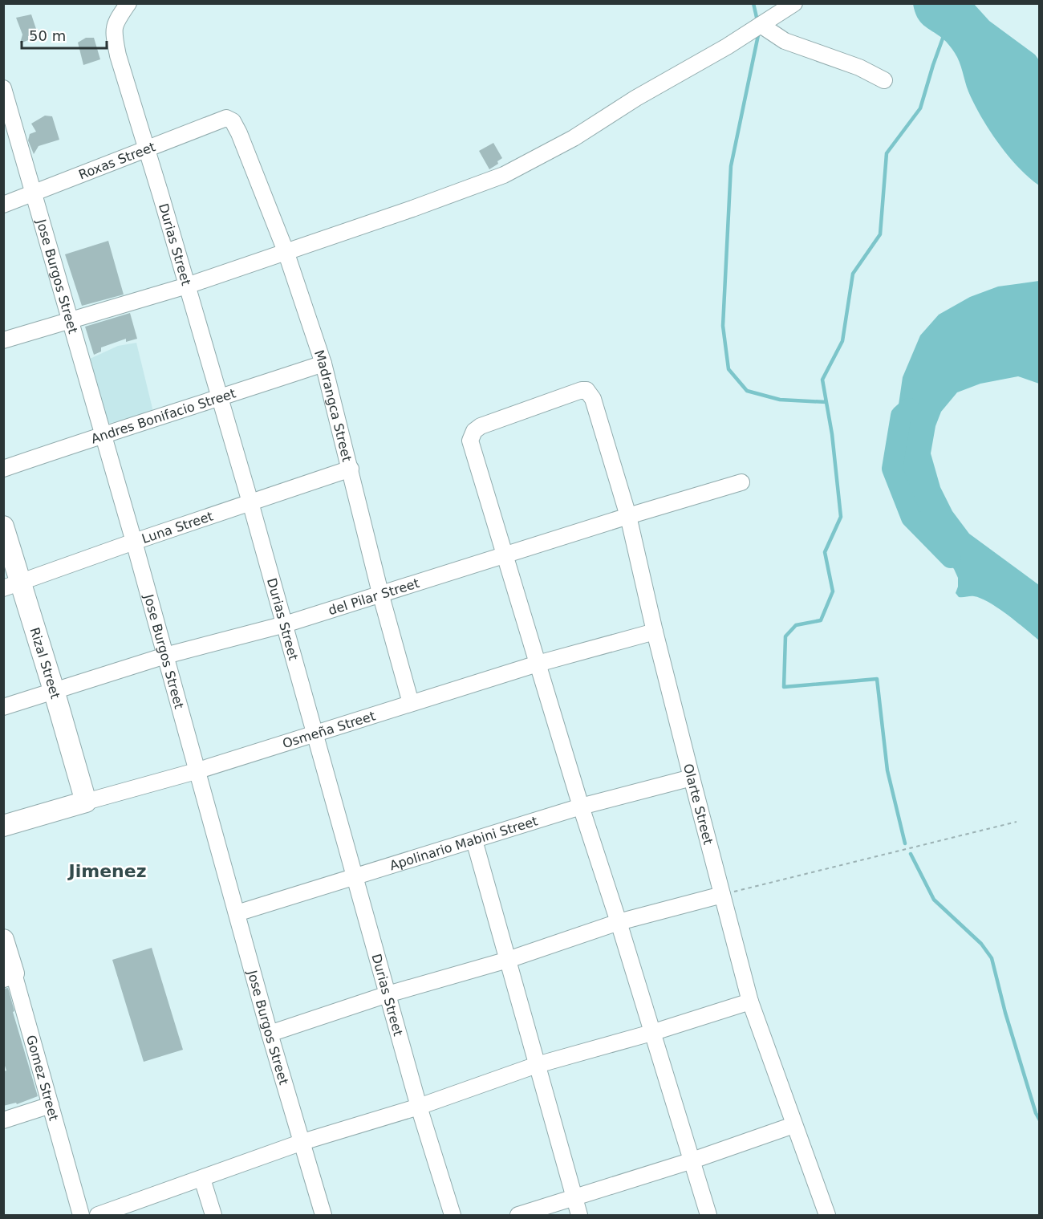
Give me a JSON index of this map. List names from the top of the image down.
{
  "streets": {
    "main road": ["Rizal Street", "Osmeña Street", "Gomez Street"],
    "street": [
      "Roxas Street",
      "Durias Street",
      "Jose Burgos Street",
      "Madrangca Street",
      "Andres Bonifacio Street",
      "Luna Street",
      "del Pilar Street",
      "Olarte Street",
      "Apolinario Mabini Street"
    ]
  },
  "crossings": [
    ["Roxas Street", "Durias Street"],
    ["Roxas Street", "Jose Burgos Street"],
    ["Roxas Street", "Madrangca Street"],
    ["Durias Street", "Andres Bonifacio Street"],
    ["Durias Street", "Luna Street"],
    ["Durias Street", "del Pilar Street"],
    ["Durias Street", "Osmeña Street"],
    ["Durias Street", "Apolinario Mabini Street"],
    ["Jose Burgos Street", "Andres Bonifacio Street"],
    ["Jose Burgos Street", "Luna Street"],
    ["Jose Burgos Street", "del Pilar Street"],
    ["Jose Burgos Street", "Osmeña Street"],
    ["Jose Burgos Street", "Apolinario Mabini Street"],
    ["Madrangca Street", "Andres Bonifacio Street"],
    ["Madrangca Street", "Luna Street"],
    ["Madrangca Street", "del Pilar Street"],
    ["Madrangca Street", "Osmeña Street"],
    ["Luna Street", "Rizal Street"],
    ["del Pilar Street", "Rizal Street"],
    ["del Pilar Street", "Olarte Street"],
    ["Rizal Street", "Osmeña Street"],
    ["Osmeña Street", "Olarte Street"],
    ["Olarte Street", "Apolinario Mabini Street"]
  ],
  "districts": ["Jimenez"],
  "scale_bar": "50 m"
}
